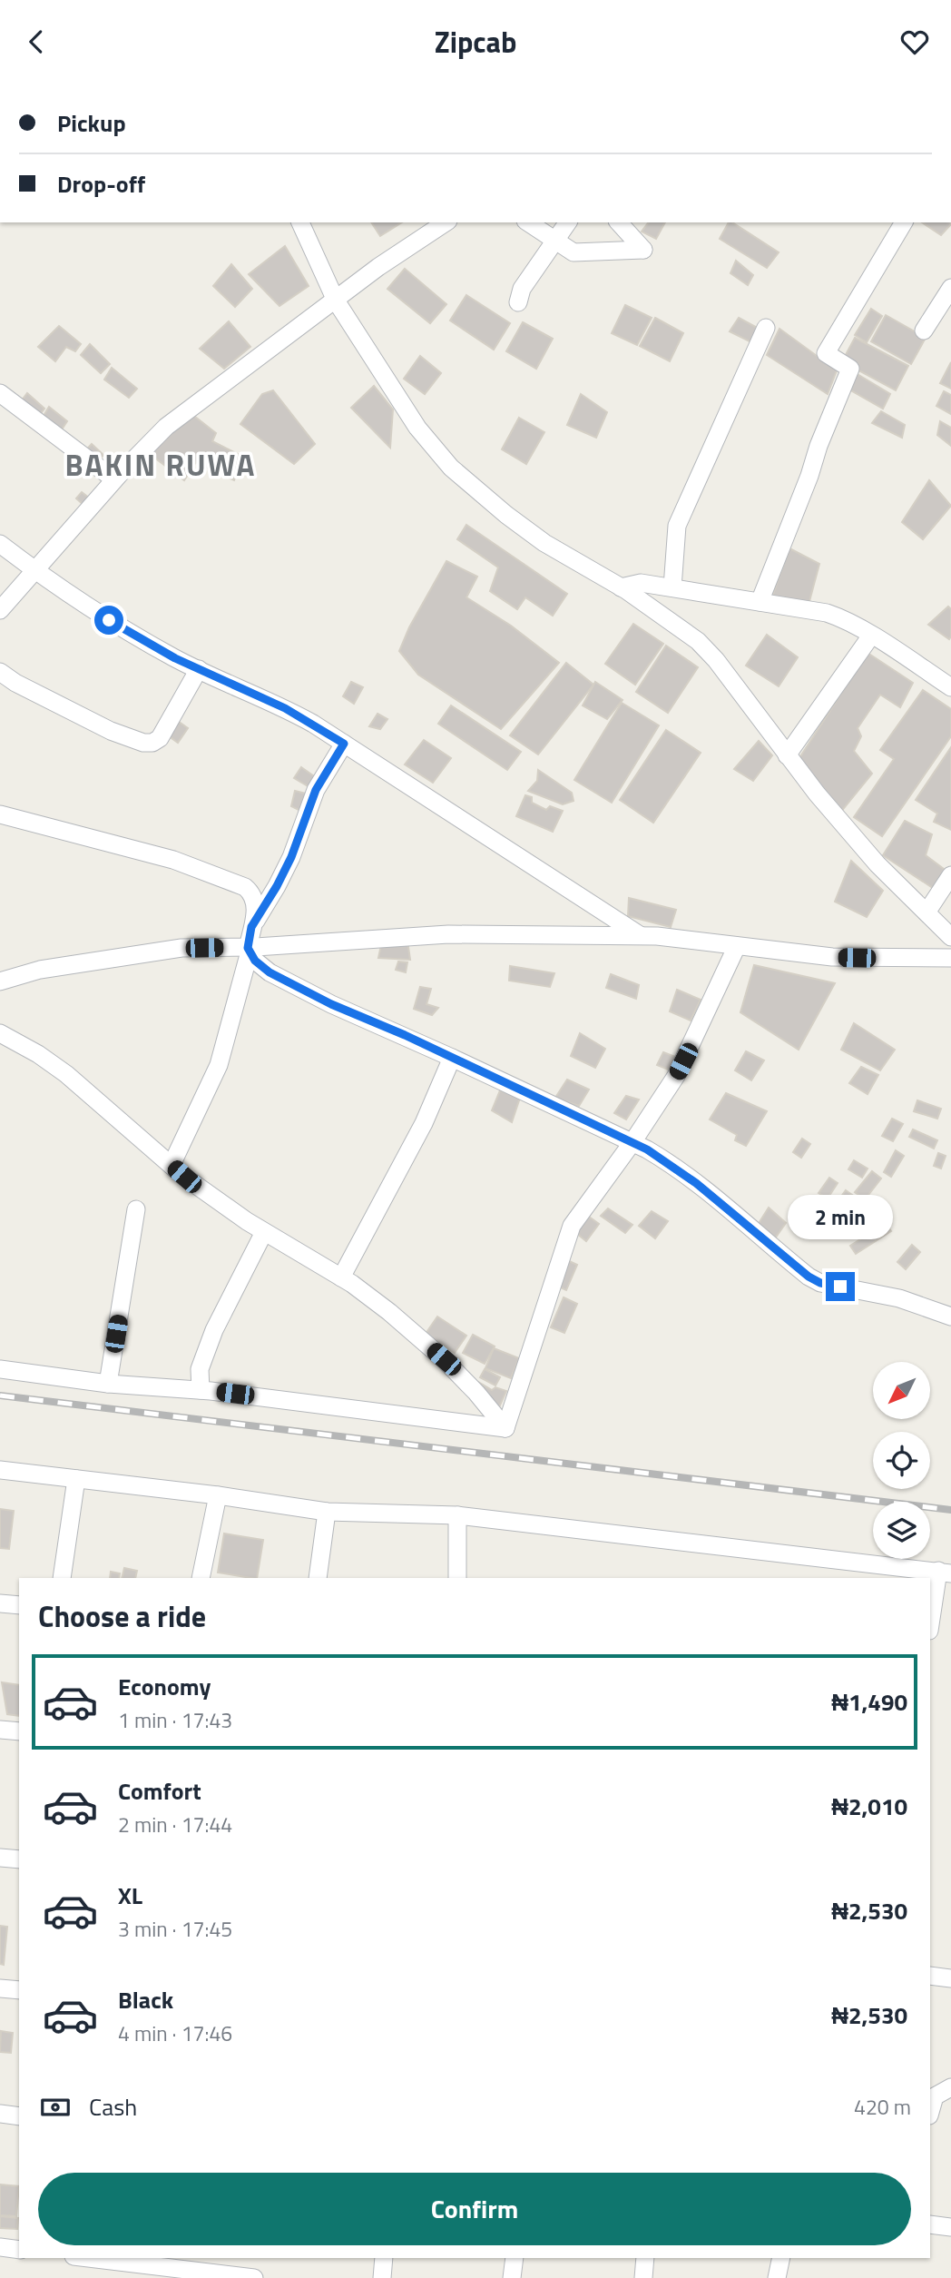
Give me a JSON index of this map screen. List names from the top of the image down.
{
  "districts": ["BAKIN RUWA"],
  "north": "bottom left",
  "page": {
    "header": "Zipcab",
    "banner": ["Pickup", "Drop-off"],
    "bubble": "2 min",
    "heading": "Choose a ride",
    "list": [
      {
        "name": "Economy",
        "note": "1 min · 17:43",
        "value": "₦1,490"
      },
      {
        "name": "Comfort",
        "note": "2 min · 17:44",
        "value": "₦2,010"
      },
      {
        "name": "XL",
        "note": "3 min · 17:45",
        "value": "₦2,530"
      },
      {
        "name": "Black",
        "note": "4 min · 17:46",
        "value": "₦2,530"
      }
    ],
    "pay": ["Cash", "420 m"],
    "buttons": "Confirm"
  }
}
